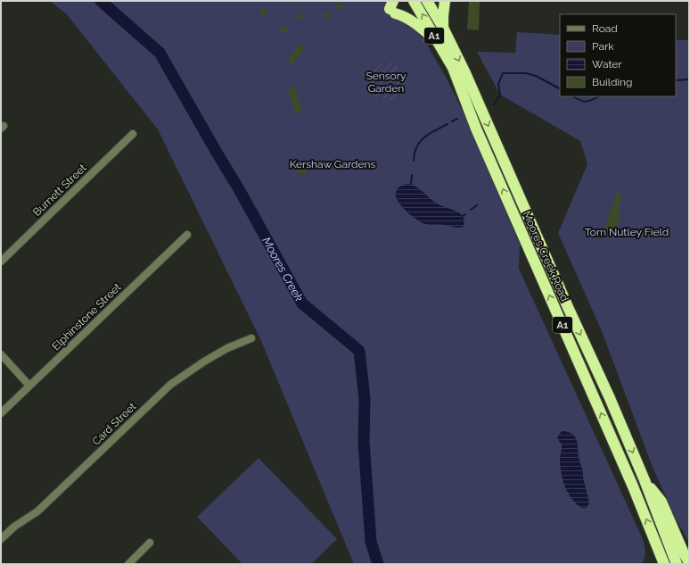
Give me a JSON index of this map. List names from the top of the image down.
{
  "streets": {
    "highway": ["A1", "Moores Creek Road"],
    "street": ["Burnett Street", "Elphinstone Street", "Card Street"]
  },
  "water": ["Moores Creek"],
  "parks": ["Sensory Garden", "Kershaw Gardens", "Tom Nutley Field"],
  "legend": [
    "Road",
    "Park",
    "Water",
    "Building"
  ]
}
